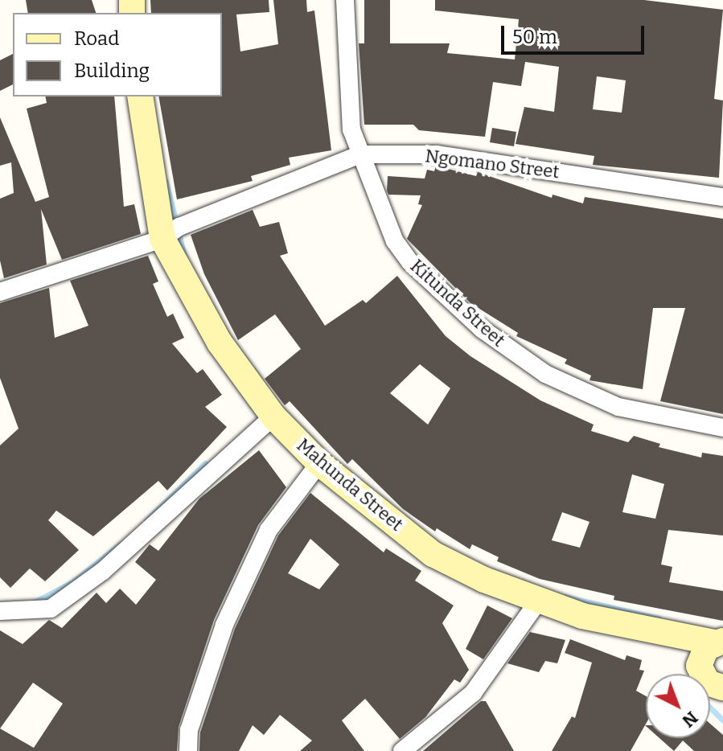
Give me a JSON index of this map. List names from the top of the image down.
{
  "streets": {
    "street": ["Ngomano Street", "Kitunda Street", "Mahunda Street"]
  },
  "crossings": [
    ["Ngomano Street", "Kitunda Street"],
    ["Ngomano Street", "Mahunda Street"]
  ],
  "legend": ["Road", "Building"],
  "scale_bar": "50 m",
  "north": "bottom right"
}
